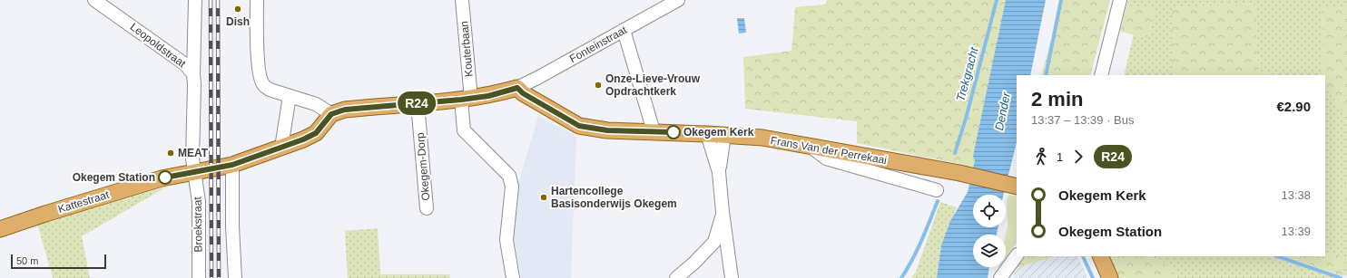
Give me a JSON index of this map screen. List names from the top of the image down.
{
  "streets": {
    "main road": ["Frans Van der Perrekaai", "Kattestraat"],
    "street": [
      "Fonteinstraat",
      "Leopoldstraat",
      "Kouterbaan",
      "Okegem-Dorp",
      "Broekstraat"
    ]
  },
  "crossings": [
    ["Fonteinstraat", "Frans Van der Perrekaai"],
    ["Leopoldstraat", "Kattestraat"],
    ["Leopoldstraat", "Broekstraat"],
    ["Kattestraat", "Broekstraat"]
  ],
  "water": ["Trekgracht", "Dender"],
  "places": [
    "Dish",
    "Onze-Lieve-Vrouw Opdrachtkerk",
    "Okegem Kerk",
    "MEAT",
    "Okegem Station",
    "Hartencollege Basisonderwijs Okegem"
  ],
  "lines": ["bus line R24"],
  "scale_bar": "50 m",
  "page": {
    "on_map": "R24",
    "heading": ["2 min", "13:37 – 13:39 · Bus", "€2.90"],
    "legs": ["1", "R24"],
    "list": [
      {
        "name": "Okegem Kerk",
        "value": "13:38"
      },
      {
        "name": "Okegem Station",
        "value": "13:39"
      }
    ],
    "scale": "50 m"
  }
}
